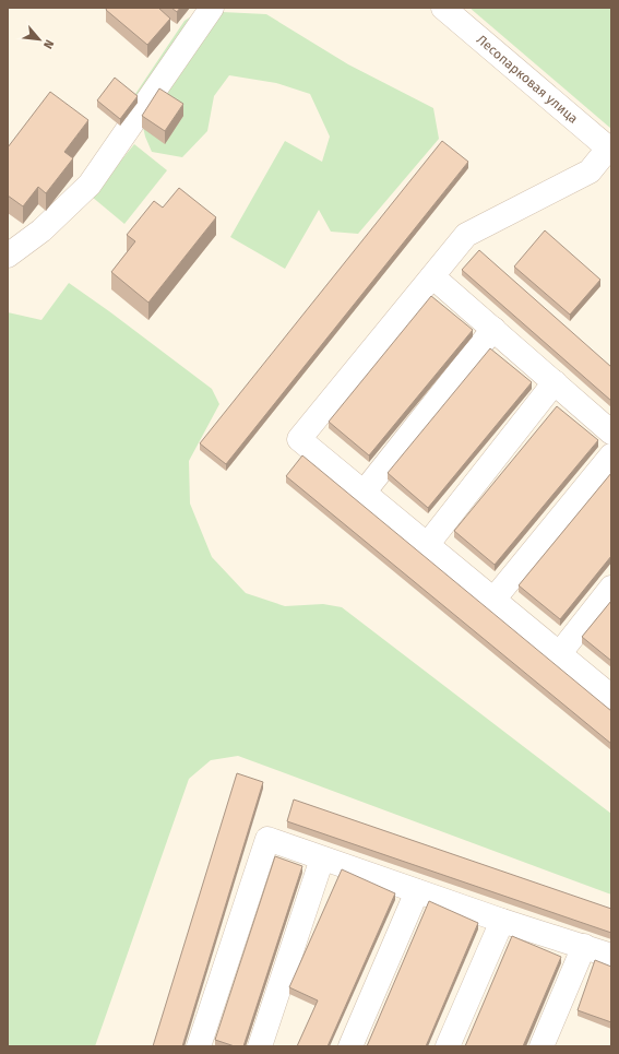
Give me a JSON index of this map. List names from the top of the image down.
{
  "streets": {
    "street": ["Лесопарковая улица"]
  },
  "north": "bottom right"
}
